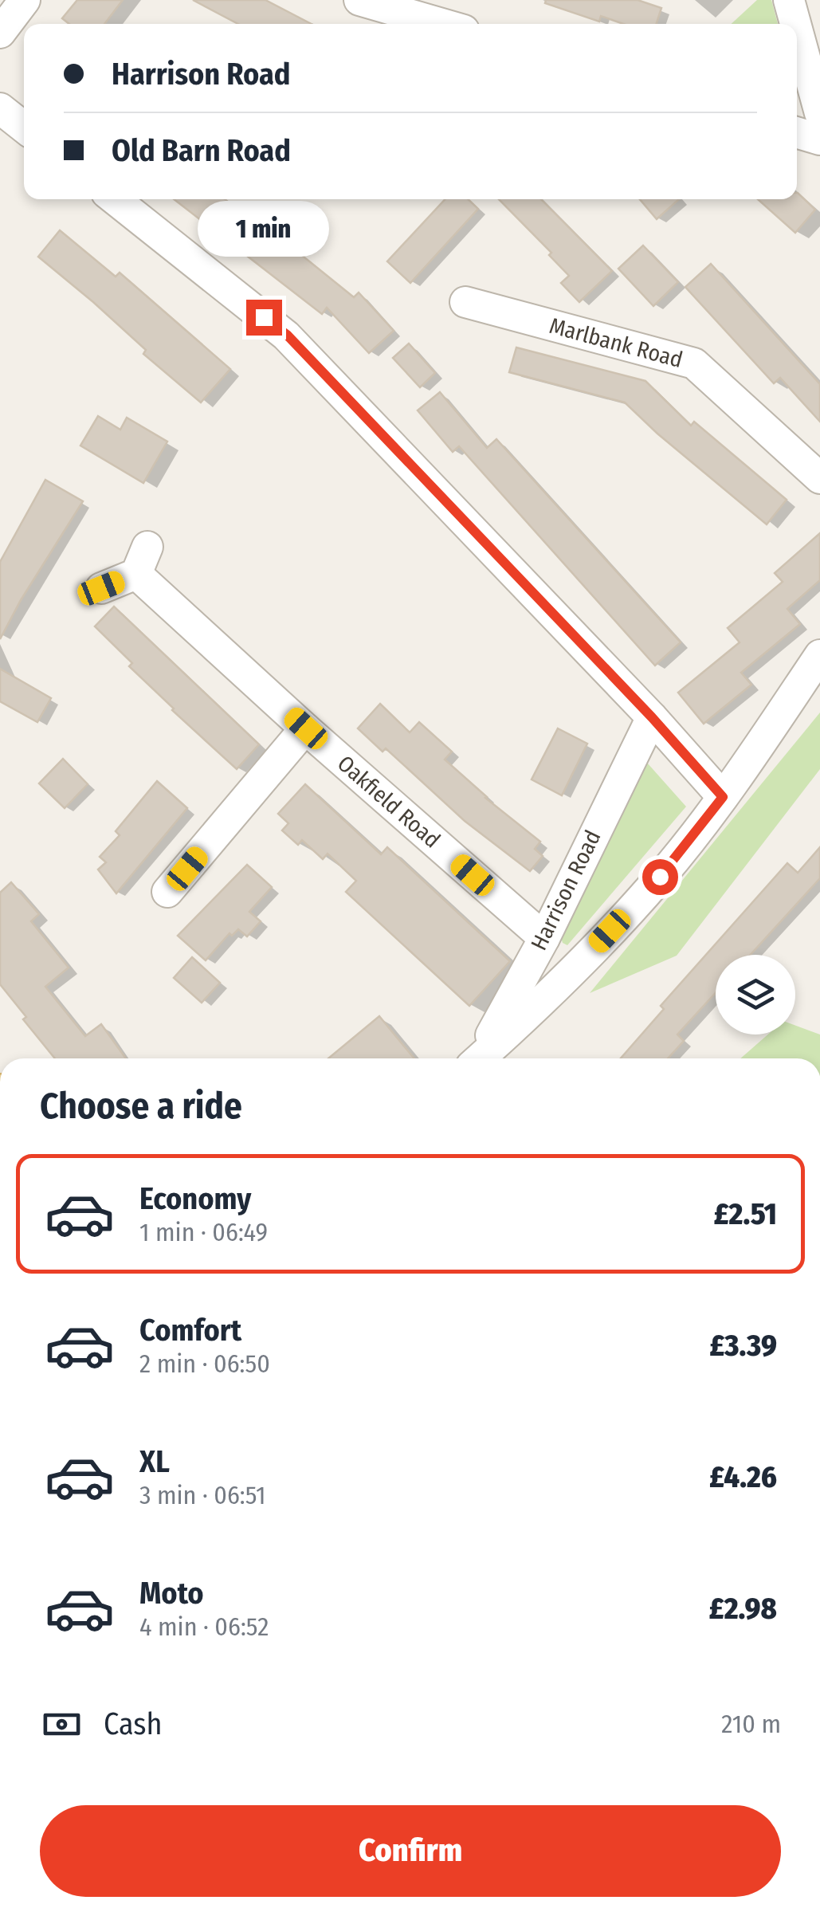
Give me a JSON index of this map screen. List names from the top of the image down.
{
  "streets": {
    "street": ["Marlbank Road", "Oakfield Road", "Harrison Road"]
  },
  "crossings": [
    ["Oakfield Road", "Harrison Road"]
  ],
  "page": {
    "banner": ["Harrison Road", "Old Barn Road"],
    "bubble": "1 min",
    "heading": "Choose a ride",
    "list": [
      {
        "name": "Economy",
        "note": "1 min · 06:49",
        "value": "£2.51"
      },
      {
        "name": "Comfort",
        "note": "2 min · 06:50",
        "value": "£3.39"
      },
      {
        "name": "XL",
        "note": "3 min · 06:51",
        "value": "£4.26"
      },
      {
        "name": "Moto",
        "note": "4 min · 06:52",
        "value": "£2.98"
      }
    ],
    "pay": ["Cash", "210 m"],
    "buttons": "Confirm"
  }
}
